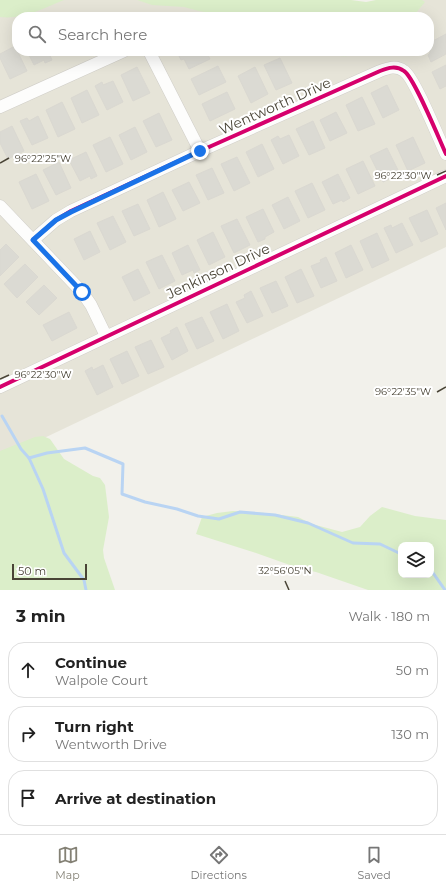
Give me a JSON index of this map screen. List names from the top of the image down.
{
  "streets": {
    "street": ["Wentworth Drive", "Jenkinson Drive"]
  },
  "scale_bar": "50 m",
  "page": {
    "search": "Search here",
    "scale": "50 m",
    "heading": ["3 min", "Walk · 180 m"],
    "list": [
      ["Continue", "Walpole Court", "50 m"],
      ["Turn right", "Wentworth Drive", "130 m"],
      "Arrive at destination"
    ],
    "nav": ["Map", "Directions", "Saved"]
  },
  "coordinates": [
    "96°22'25\"W",
    "96°22'30\"W",
    "96°22'35\"W",
    "32°56'05\"N"
  ]
}
